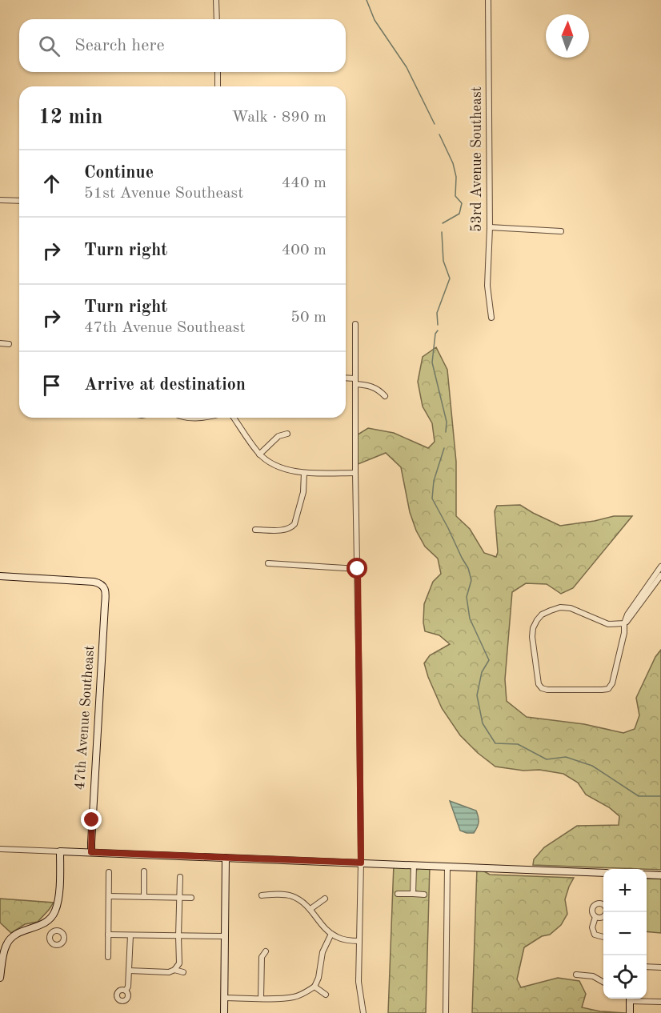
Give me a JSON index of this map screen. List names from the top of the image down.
{
  "streets": {
    "street": ["53rd Avenue Southeast", "47th Avenue Southeast"]
  },
  "north": "top",
  "page": {
    "search": "Search here",
    "heading": ["12 min", "Walk · 890 m"],
    "list": [
      ["Continue", "51st Avenue Southeast", "440 m"],
      ["Turn right", "400 m"],
      ["Turn right", "47th Avenue Southeast", "50 m"],
      "Arrive at destination"
    ],
    "map_buttons": ["+", "−"]
  }
}
